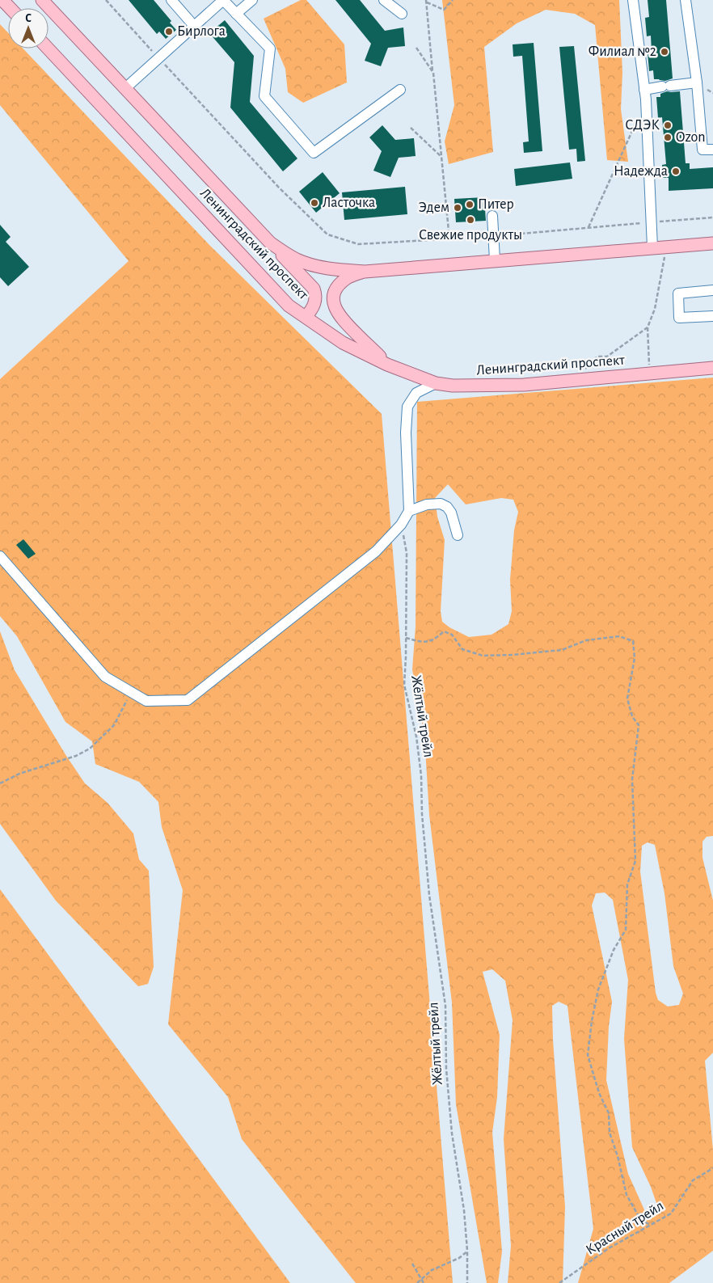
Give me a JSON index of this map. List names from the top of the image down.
{
  "streets": {
    "main road": ["Ленинградский проспект"],
    "path": ["Жёлтый трейл", "Красный трейл"]
  },
  "places": [
    "Бирлога",
    "Филиал №2",
    "СДЭК",
    "Ozon",
    "Надежда",
    "Ласточка",
    "Питер",
    "Эдем",
    "Свежие продукты"
  ],
  "north": "top"
}
